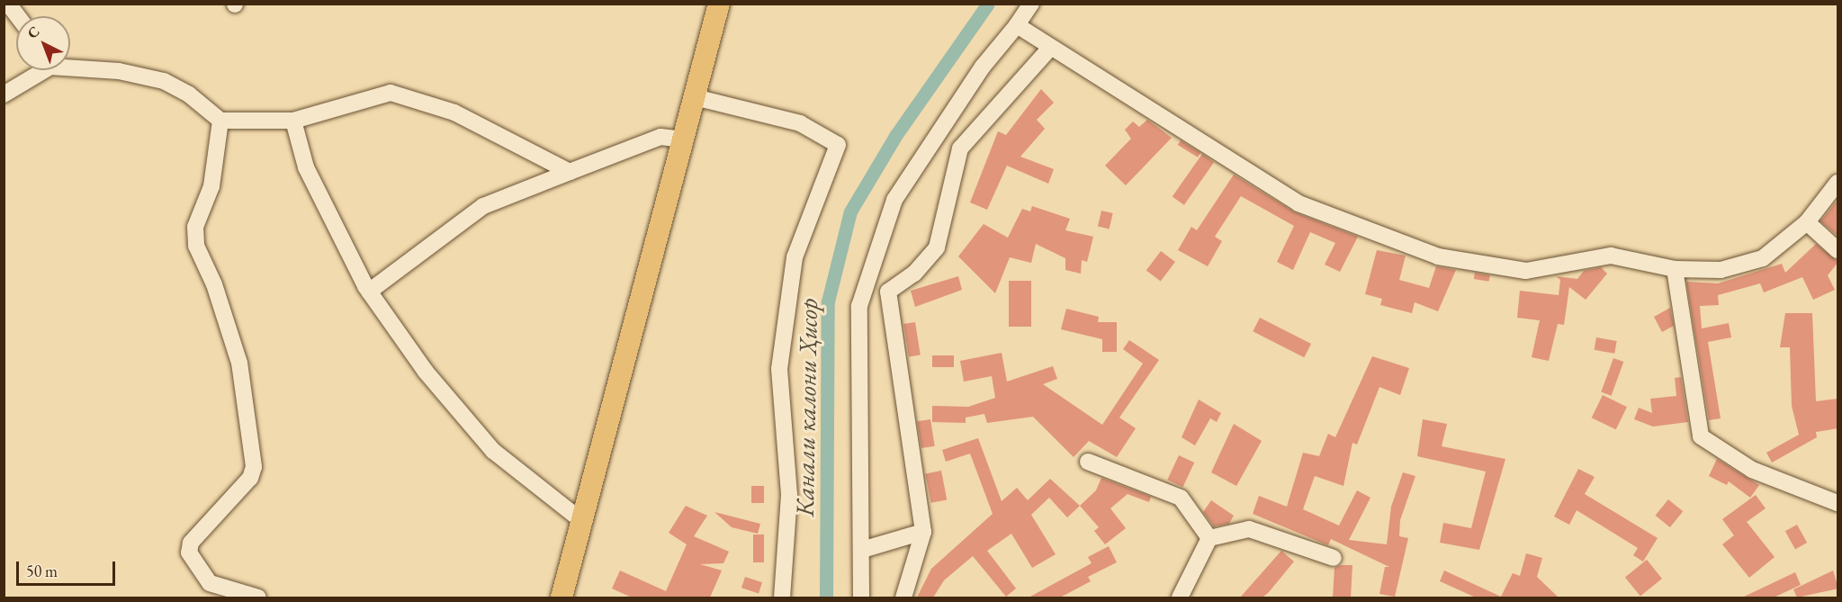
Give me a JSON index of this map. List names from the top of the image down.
{
  "water": ["Канали калони Ҳисор"],
  "scale_bar": "50 m",
  "north": "top left"
}
